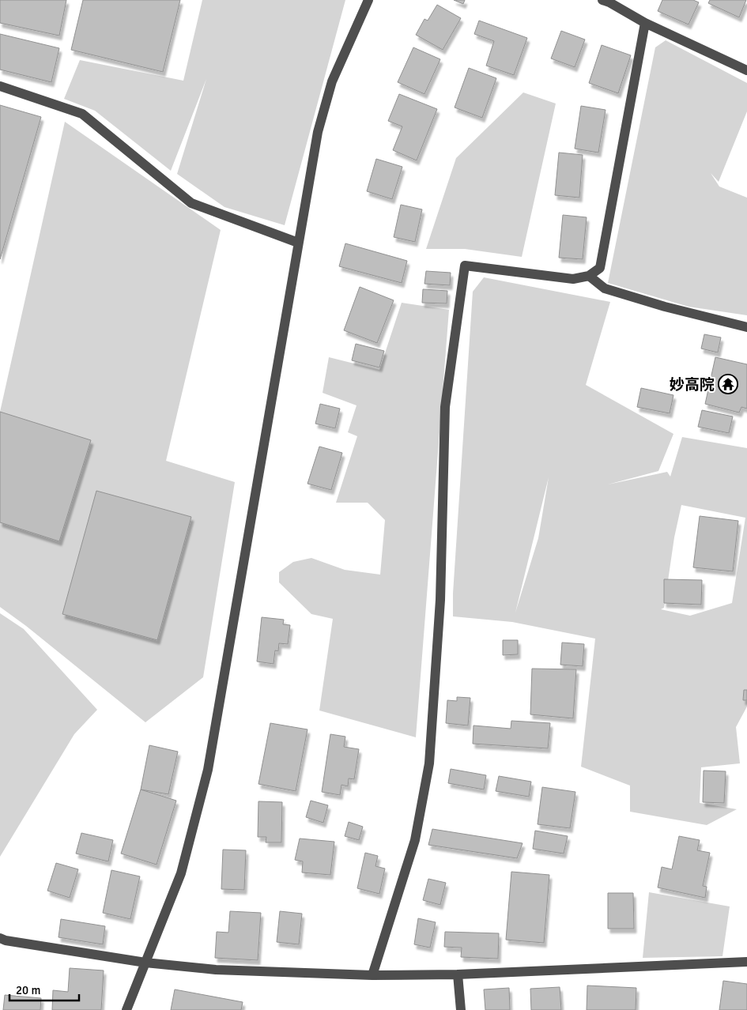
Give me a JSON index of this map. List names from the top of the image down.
{
  "places": {
    "temple": ["妙高院"]
  },
  "scale_bar": "20 m"
}
